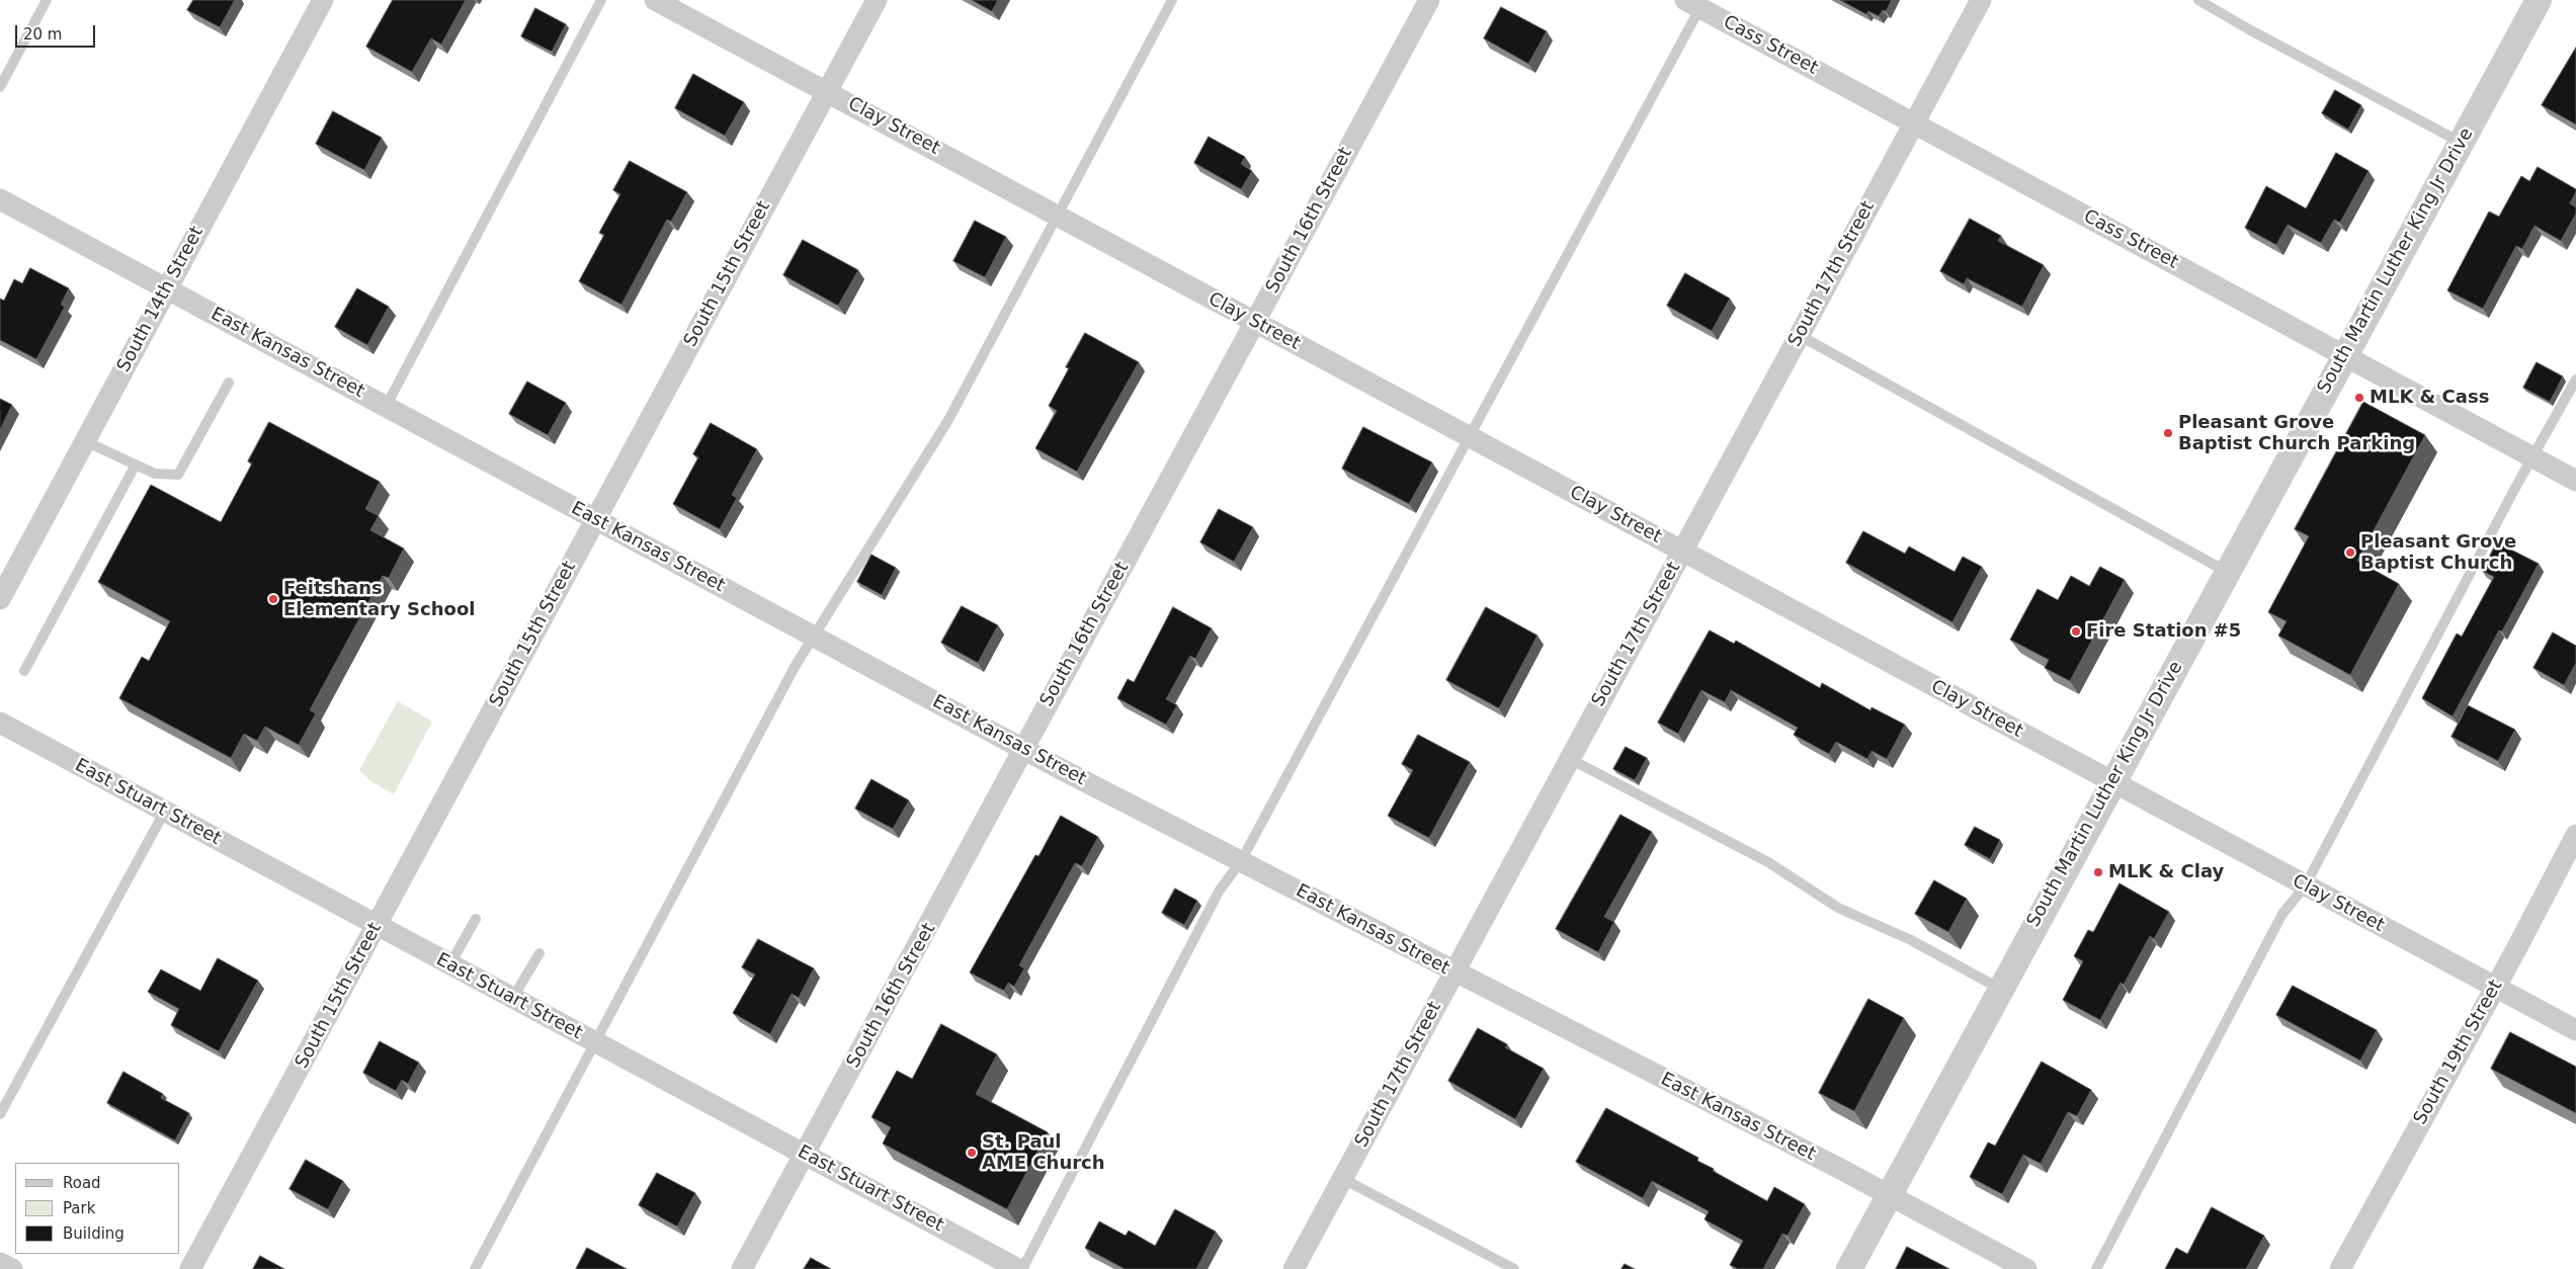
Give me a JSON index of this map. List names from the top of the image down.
{
  "streets": {
    "street": [
      "Cass Street",
      "Clay Street",
      "South 16th Street",
      "South Martin Luther King Jr Drive",
      "South 15th Street",
      "South 17th Street",
      "South 14th Street",
      "East Kansas Street",
      "East Stuart Street",
      "South 19th Street"
    ]
  },
  "crossings": [
    ["Cass Street", "South Martin Luther King Jr Drive"],
    ["Cass Street", "South 17th Street"],
    ["Clay Street", "South 16th Street"],
    ["Clay Street", "South Martin Luther King Jr Drive"],
    ["Clay Street", "South 15th Street"],
    ["Clay Street", "South 17th Street"],
    ["Clay Street", "South 19th Street"],
    ["South 16th Street", "East Kansas Street"],
    ["South 16th Street", "East Stuart Street"],
    ["South Martin Luther King Jr Drive", "East Kansas Street"],
    ["South 15th Street", "East Kansas Street"],
    ["South 15th Street", "East Stuart Street"],
    ["South 17th Street", "East Kansas Street"],
    ["South 14th Street", "East Kansas Street"]
  ],
  "places": [
    "MLK & Cass",
    "Pleasant Grove Baptist Church Parking",
    "Pleasant Grove Baptist Church",
    "Feitshans Elementary School",
    "Fire Station #5",
    "MLK & Clay",
    "St. Paul AME Church"
  ],
  "legend": ["Road", "Park", "Building"],
  "scale_bar": "20 m"
}
